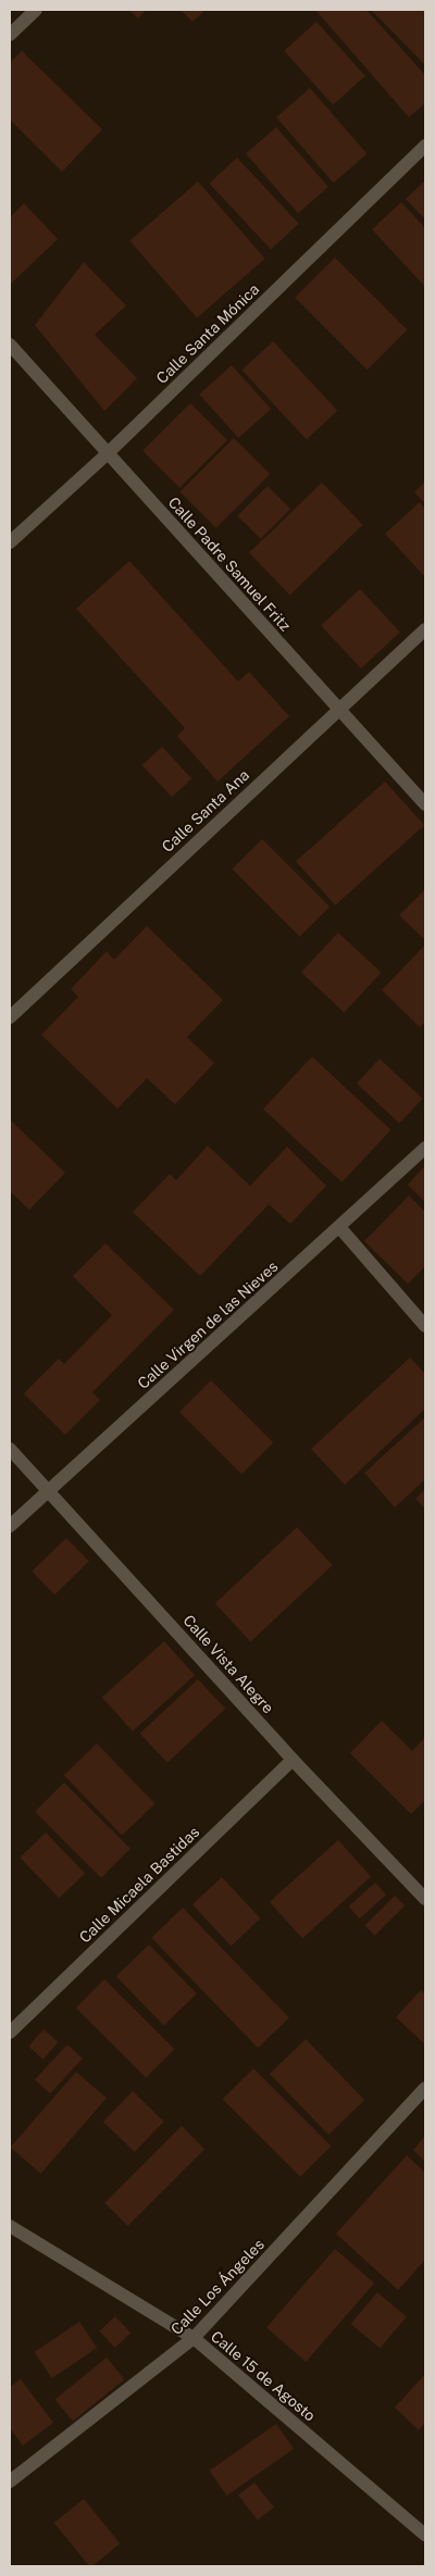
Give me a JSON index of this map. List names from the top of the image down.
{
  "streets": {
    "street": [
      "Calle Santa Mónica",
      "Calle Padre Samuel Fritz",
      "Calle Santa Ana",
      "Calle Virgen de las Nieves",
      "Calle Vista Alegre",
      "Calle Micaela Bastidas",
      "Calle Los Ángeles",
      "Calle 15 de Agosto"
    ]
  },
  "crossings": [
    ["Calle Santa Mónica", "Calle Padre Samuel Fritz"],
    ["Calle Padre Samuel Fritz", "Calle Santa Ana"],
    ["Calle Virgen de las Nieves", "Calle Vista Alegre"],
    ["Calle Vista Alegre", "Calle Micaela Bastidas"],
    ["Calle Los Ángeles", "Calle 15 de Agosto"]
  ]
}
